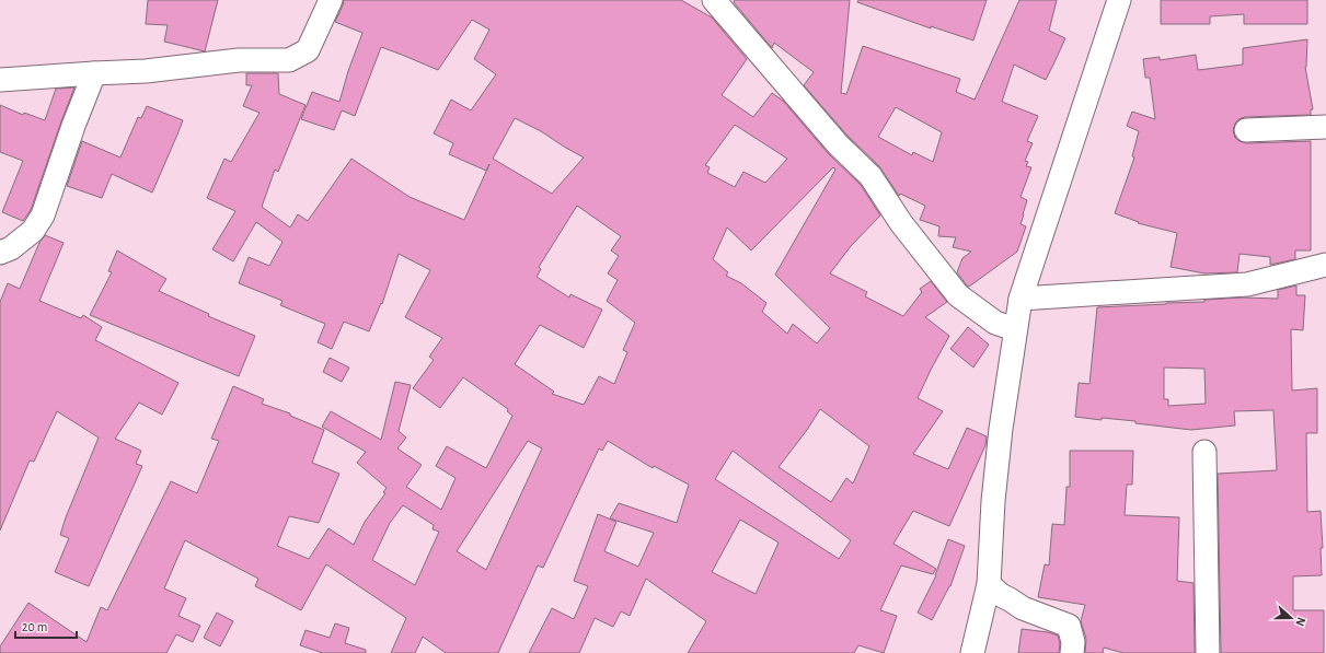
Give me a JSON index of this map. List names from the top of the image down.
{
  "scale_bar": "20 m",
  "north": "right"
}
